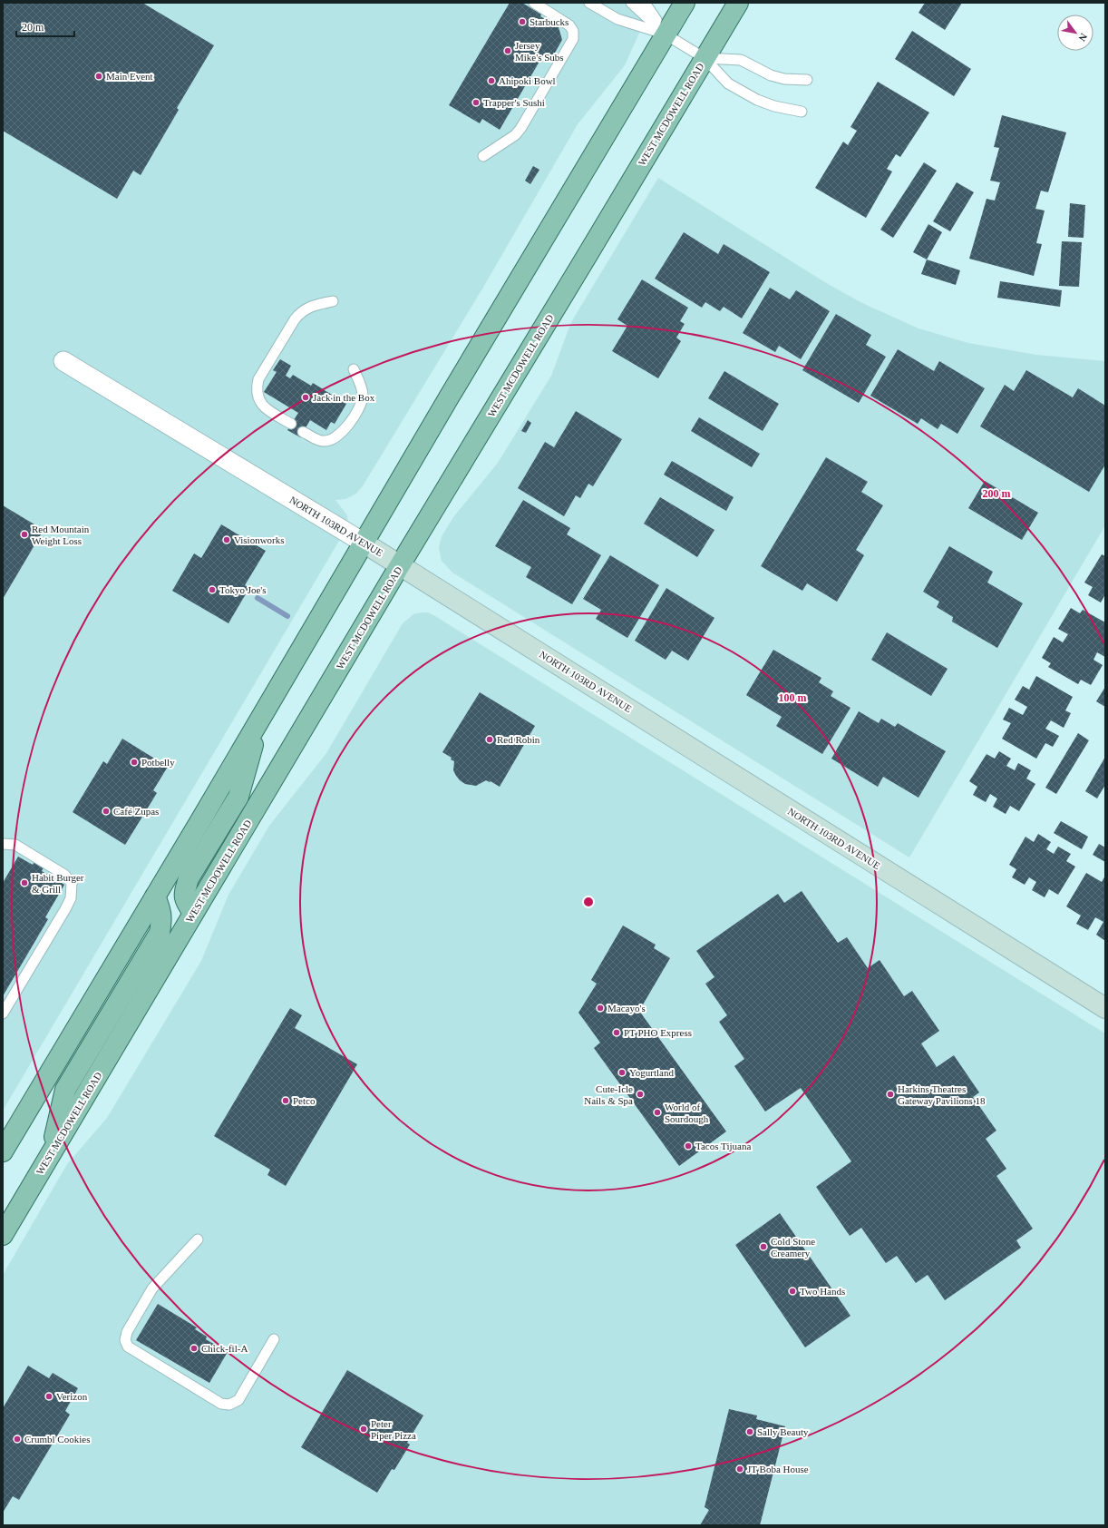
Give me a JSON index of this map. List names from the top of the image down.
{
  "streets": {
    "main road": ["WEST MCDOWELL ROAD"],
    "street": ["NORTH 103RD AVENUE"]
  },
  "crossings": [
    ["WEST MCDOWELL ROAD", "NORTH 103RD AVENUE"]
  ],
  "places": [
    "Starbucks",
    "Jersey Mike's Subs",
    "Main Event",
    "Ahipoki Bowl",
    "Trapper's Sushi",
    "Jack in the Box",
    "Red Mountain Weight Loss",
    "Visionworks",
    "Tokyo Joe's",
    "Red Robin",
    "Potbelly",
    "Café Zupas",
    "Habit Burger & Grill",
    "Macayo's",
    "PT PHO Express",
    "Yogurtland",
    "Cute-Icle Nails & Spa",
    "Harkins Theatres Gateway Pavilions 18",
    "Petco",
    "World of Sourdough",
    "Tacos Tijuana",
    "Cold Stone Creamery",
    "Two Hands",
    "Chick-fil-A",
    "Verizon",
    "Peter Piper Pizza",
    "Sally Beauty",
    "Crumbl Cookies",
    "JT Boba House"
  ],
  "scale_bar": "20 m",
  "north": "bottom right",
  "rings": ["200 m", "100 m"]
}
